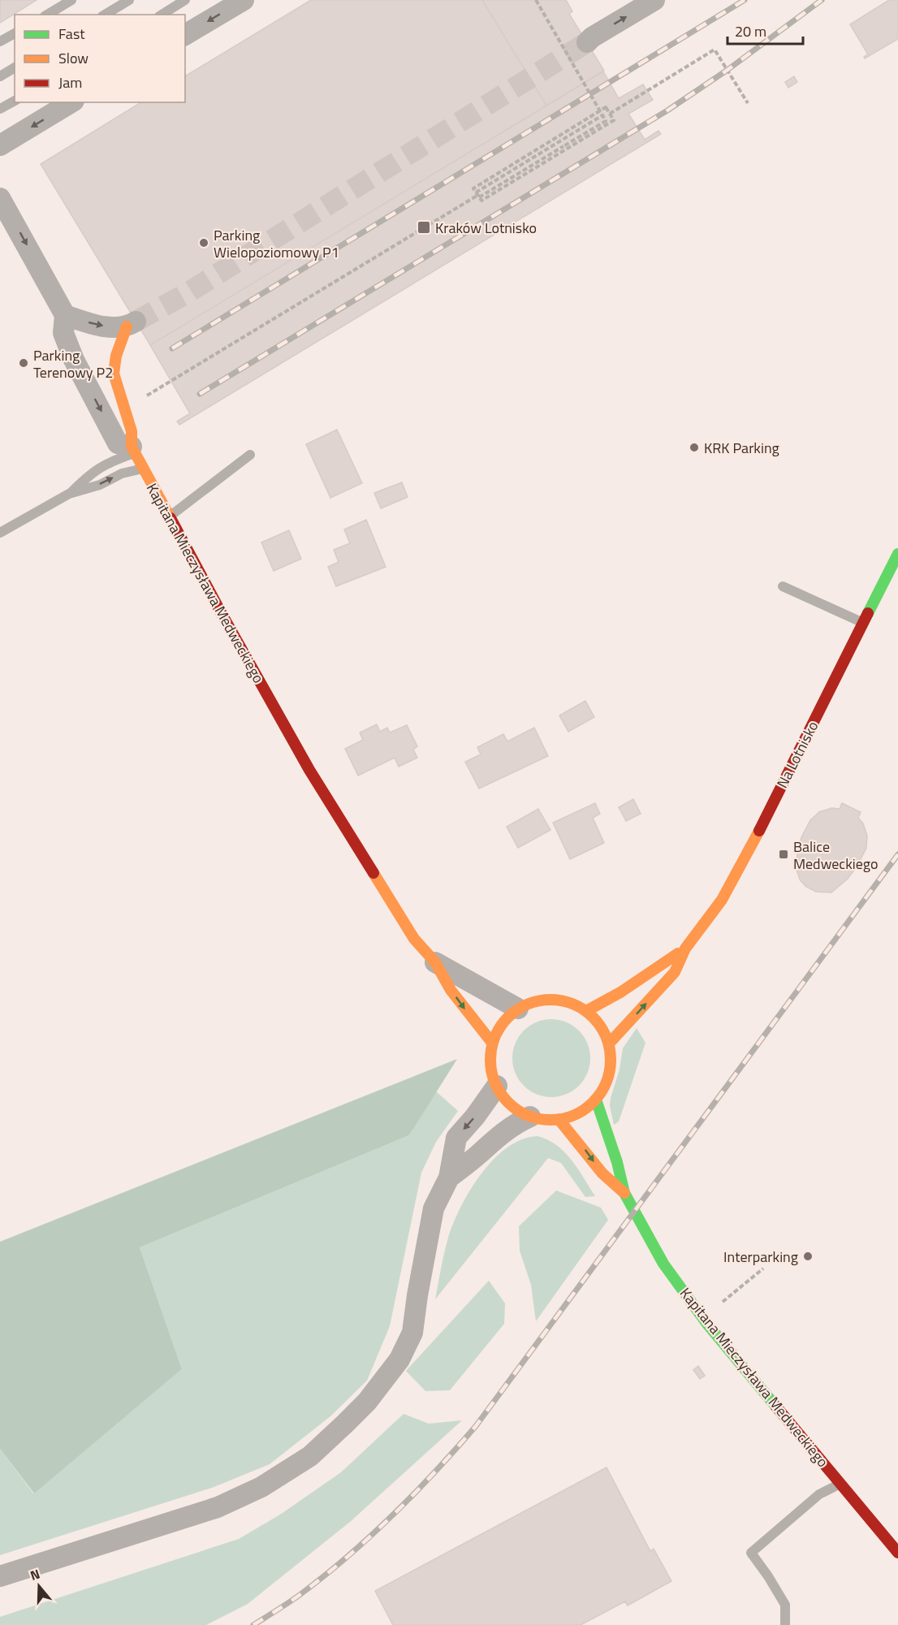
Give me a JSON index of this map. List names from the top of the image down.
{
  "streets": {
    "main road": ["Kapitana Mieczysława Medweckiego", "Na Lotnisko"]
  },
  "crossings": [
    ["Kapitana Mieczysława Medweckiego", "Na Lotnisko"]
  ],
  "places": {
    "transit": ["Kraków Lotnisko", "Balice Medweckiego"],
    "other": [
      "Parking Wielopoziomowy P1",
      "Parking Terenowy P2",
      "KRK Parking",
      "Interparking"
    ]
  },
  "legend": ["Fast", "Slow", "Jam"],
  "scale_bar": "20 m",
  "north": "top"
}
